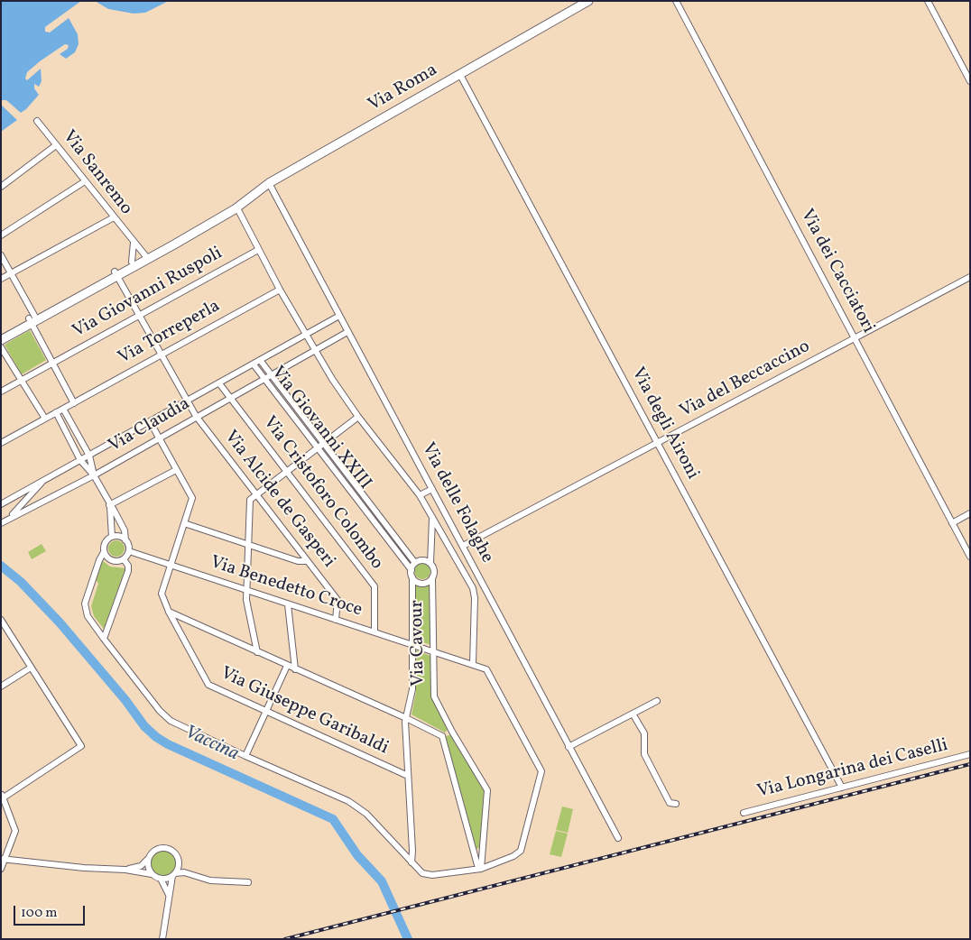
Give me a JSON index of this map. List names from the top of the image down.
{
  "streets": {
    "street": [
      "Via Roma",
      "Via Sanremo",
      "Via dei Cacciatori",
      "Via Giovanni Ruspoli",
      "Via Torreperla",
      "Via del Beccaccino",
      "Via degli Aironi",
      "Via Claudia",
      "Via Giovanni XXIII",
      "Via Cristoforo Colombo",
      "Via Alcide de Gasperi",
      "Via delle Folaghe",
      "Via Benedetto Croce",
      "Via Cavour",
      "Via Giuseppe Garibaldi",
      "Via Longarina dei Caselli"
    ]
  },
  "crossings": [
    ["Via Roma", "Via Sanremo"],
    ["Via Roma", "Via degli Aironi"],
    ["Via Roma", "Via Alcide de Gasperi"],
    ["Via Roma", "Via delle Folaghe"],
    ["Via dei Cacciatori", "Via del Beccaccino"],
    ["Via Giovanni Ruspoli", "Via Alcide de Gasperi"],
    ["Via Torreperla", "Via Alcide de Gasperi"],
    ["Via del Beccaccino", "Via degli Aironi"],
    ["Via del Beccaccino", "Via delle Folaghe"],
    ["Via degli Aironi", "Via Longarina dei Caselli"],
    ["Via Claudia", "Via Giovanni XXIII"],
    ["Via Claudia", "Via Cristoforo Colombo"],
    ["Via Claudia", "Via Alcide de Gasperi"],
    ["Via Claudia", "Via delle Folaghe"],
    ["Via Claudia", "Via Giuseppe Garibaldi"],
    ["Via Giovanni XXIII", "Via Cavour"],
    ["Via Cristoforo Colombo", "Via Benedetto Croce"],
    ["Via Alcide de Gasperi", "Via Benedetto Croce"],
    ["Via Benedetto Croce", "Via Cavour"],
    ["Via Benedetto Croce", "Via Giuseppe Garibaldi"]
  ],
  "water": ["Vaccina"],
  "scale_bar": "100 m"
}
